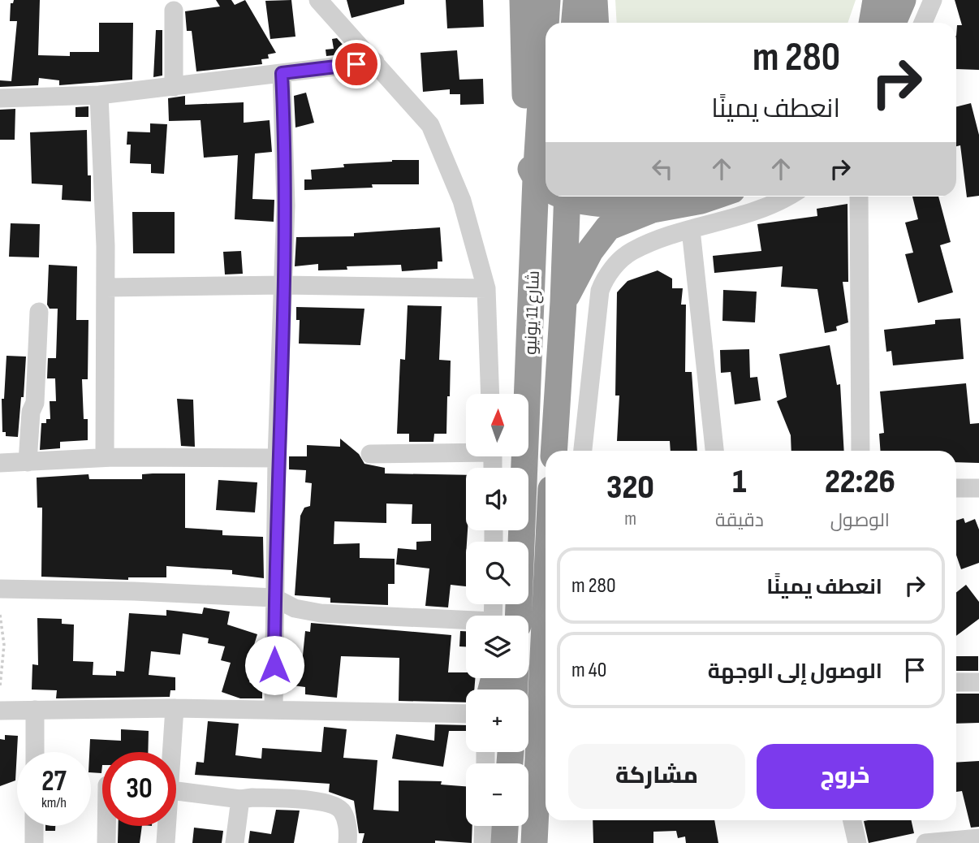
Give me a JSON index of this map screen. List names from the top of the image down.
{
  "streets": {
    "highway": ["شارع 11 يونيو"]
  },
  "north": "top",
  "page": {
    "turn": ["280 m", "انعطف يمينًا"],
    "map_buttons": ["+", "−"],
    "eta": [
      "22:26",
      "الوصول",
      "1",
      "دقيقة",
      "320",
      "m"
    ],
    "list": [
      {
        "name": "انعطف يمينًا",
        "value": "280 m"
      },
      {
        "name": "الوصول إلى الوجهة",
        "value": "40 m"
      }
    ],
    "buttons": ["خروج", "مشاركة"],
    "speed": "27 km/h",
    "limit": "30"
  }
}
